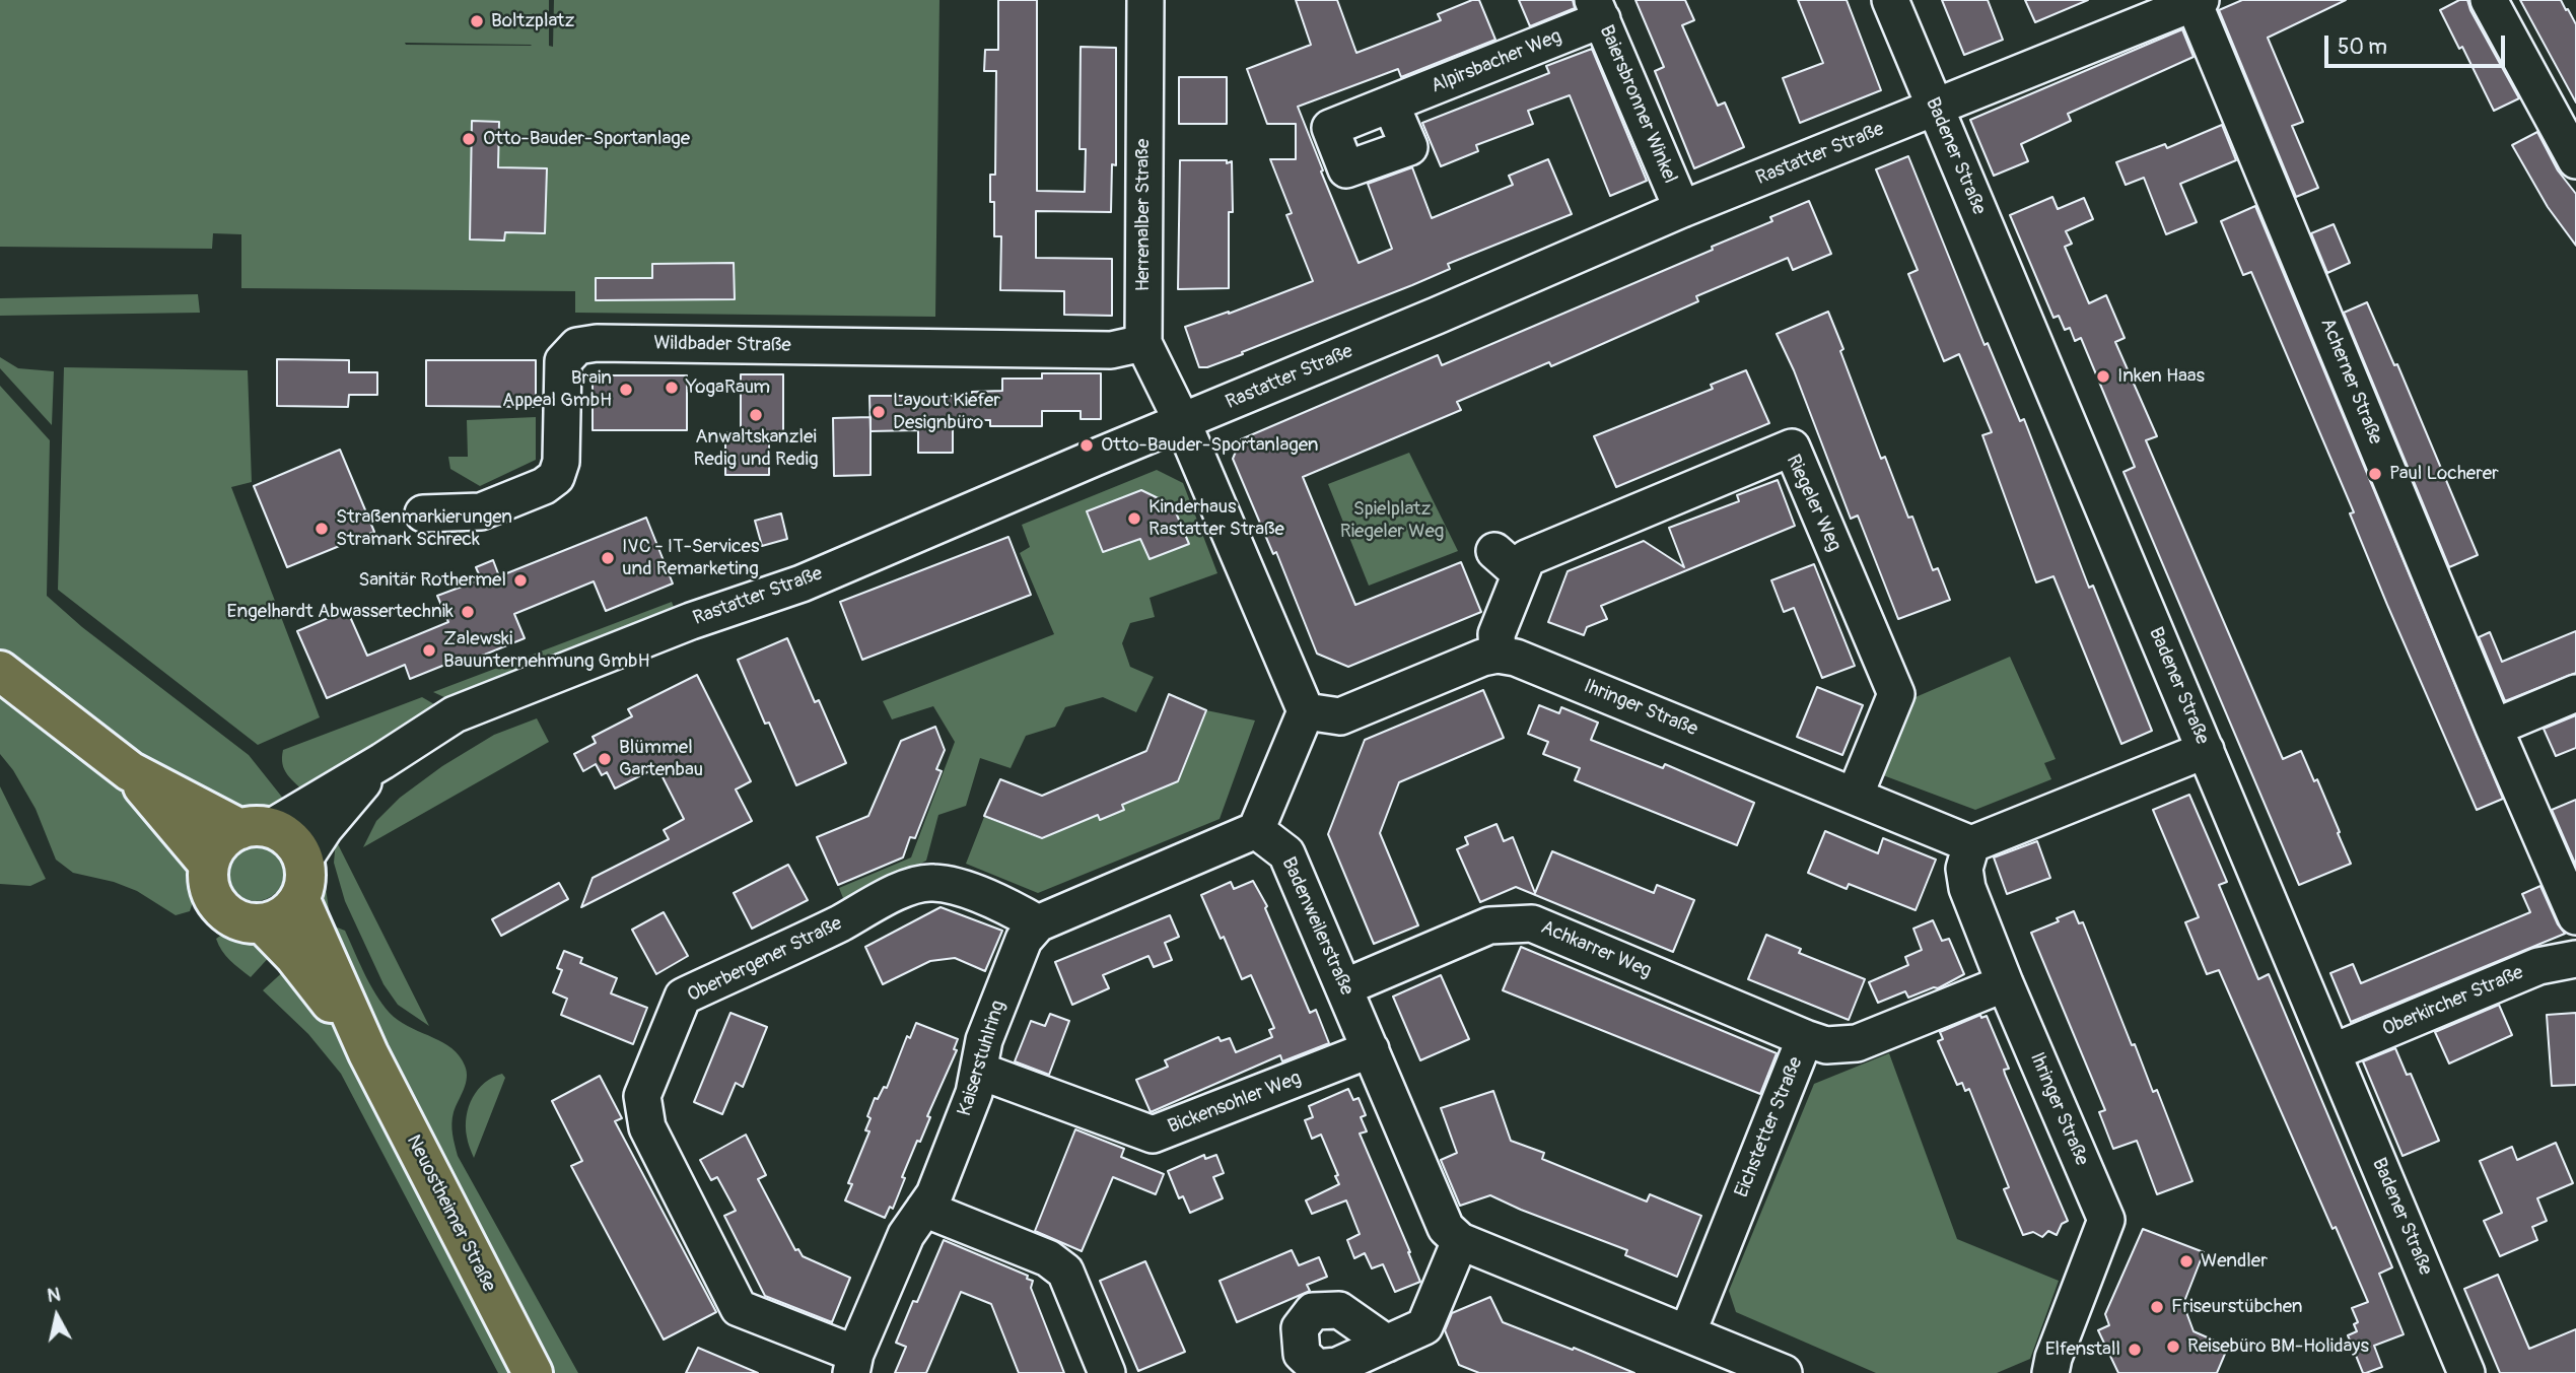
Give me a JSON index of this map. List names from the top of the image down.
{
  "streets": {
    "main road": ["Neuostheimer Straße"],
    "street": [
      "Alpirsbacher Weg",
      "Baiersbronner Winkel",
      "Rastatter Straße",
      "Badener Straße",
      "Herrenalber Straße",
      "Wildbader Straße",
      "Acherner Straße",
      "Riegeler Weg",
      "Ihringer Straße",
      "Badenweilerstraße",
      "Achkarrer Weg",
      "Oberbergener Straße",
      "Oberkircher Straße",
      "Kaiserstuhlring",
      "Bickensohler Weg",
      "Eichstetter Straße"
    ]
  },
  "crossings": [
    ["Alpirsbacher Weg", "Baiersbronner Winkel"],
    ["Baiersbronner Winkel", "Rastatter Straße"],
    ["Rastatter Straße", "Badener Straße"],
    ["Rastatter Straße", "Herrenalber Straße"],
    ["Rastatter Straße", "Acherner Straße"],
    ["Rastatter Straße", "Neuostheimer Straße"],
    ["Badener Straße", "Oberkircher Straße"],
    ["Herrenalber Straße", "Wildbader Straße"],
    ["Riegeler Weg", "Ihringer Straße"],
    ["Ihringer Straße", "Eichstetter Straße"],
    ["Badenweilerstraße", "Achkarrer Weg"],
    ["Badenweilerstraße", "Bickensohler Weg"],
    ["Achkarrer Weg", "Eichstetter Straße"],
    ["Oberbergener Straße", "Kaiserstuhlring"],
    ["Kaiserstuhlring", "Bickensohler Weg"]
  ],
  "parks": ["Spielplatz Riegeler Weg"],
  "places": [
    "Boltzplatz",
    "Otto-Bauder-Sportanlage",
    "Inken Haas",
    "YogaRaum",
    "Brain Appeal GmbH",
    "Layout Kiefer Designbüro",
    "Anwaltskanzlei Redig und Redig",
    "Otto-Bauder-Sportanlagen",
    "Paul Locherer",
    "Kinderhaus Rastatter Straße",
    "Straßenmarkierungen Stramark Schreck",
    "IVC - IT-Services und Remarketing",
    "Sanitär Rothermel",
    "Engelhardt Abwassertechnik",
    "Zalewski Bauunternehmung GmbH",
    "Blümmel Gartenbau",
    "Wendler",
    "Friseurstübchen",
    "Reisebüro BM-Holidays",
    "Elfenstall"
  ],
  "scale_bar": "50 m",
  "north": "top"
}
